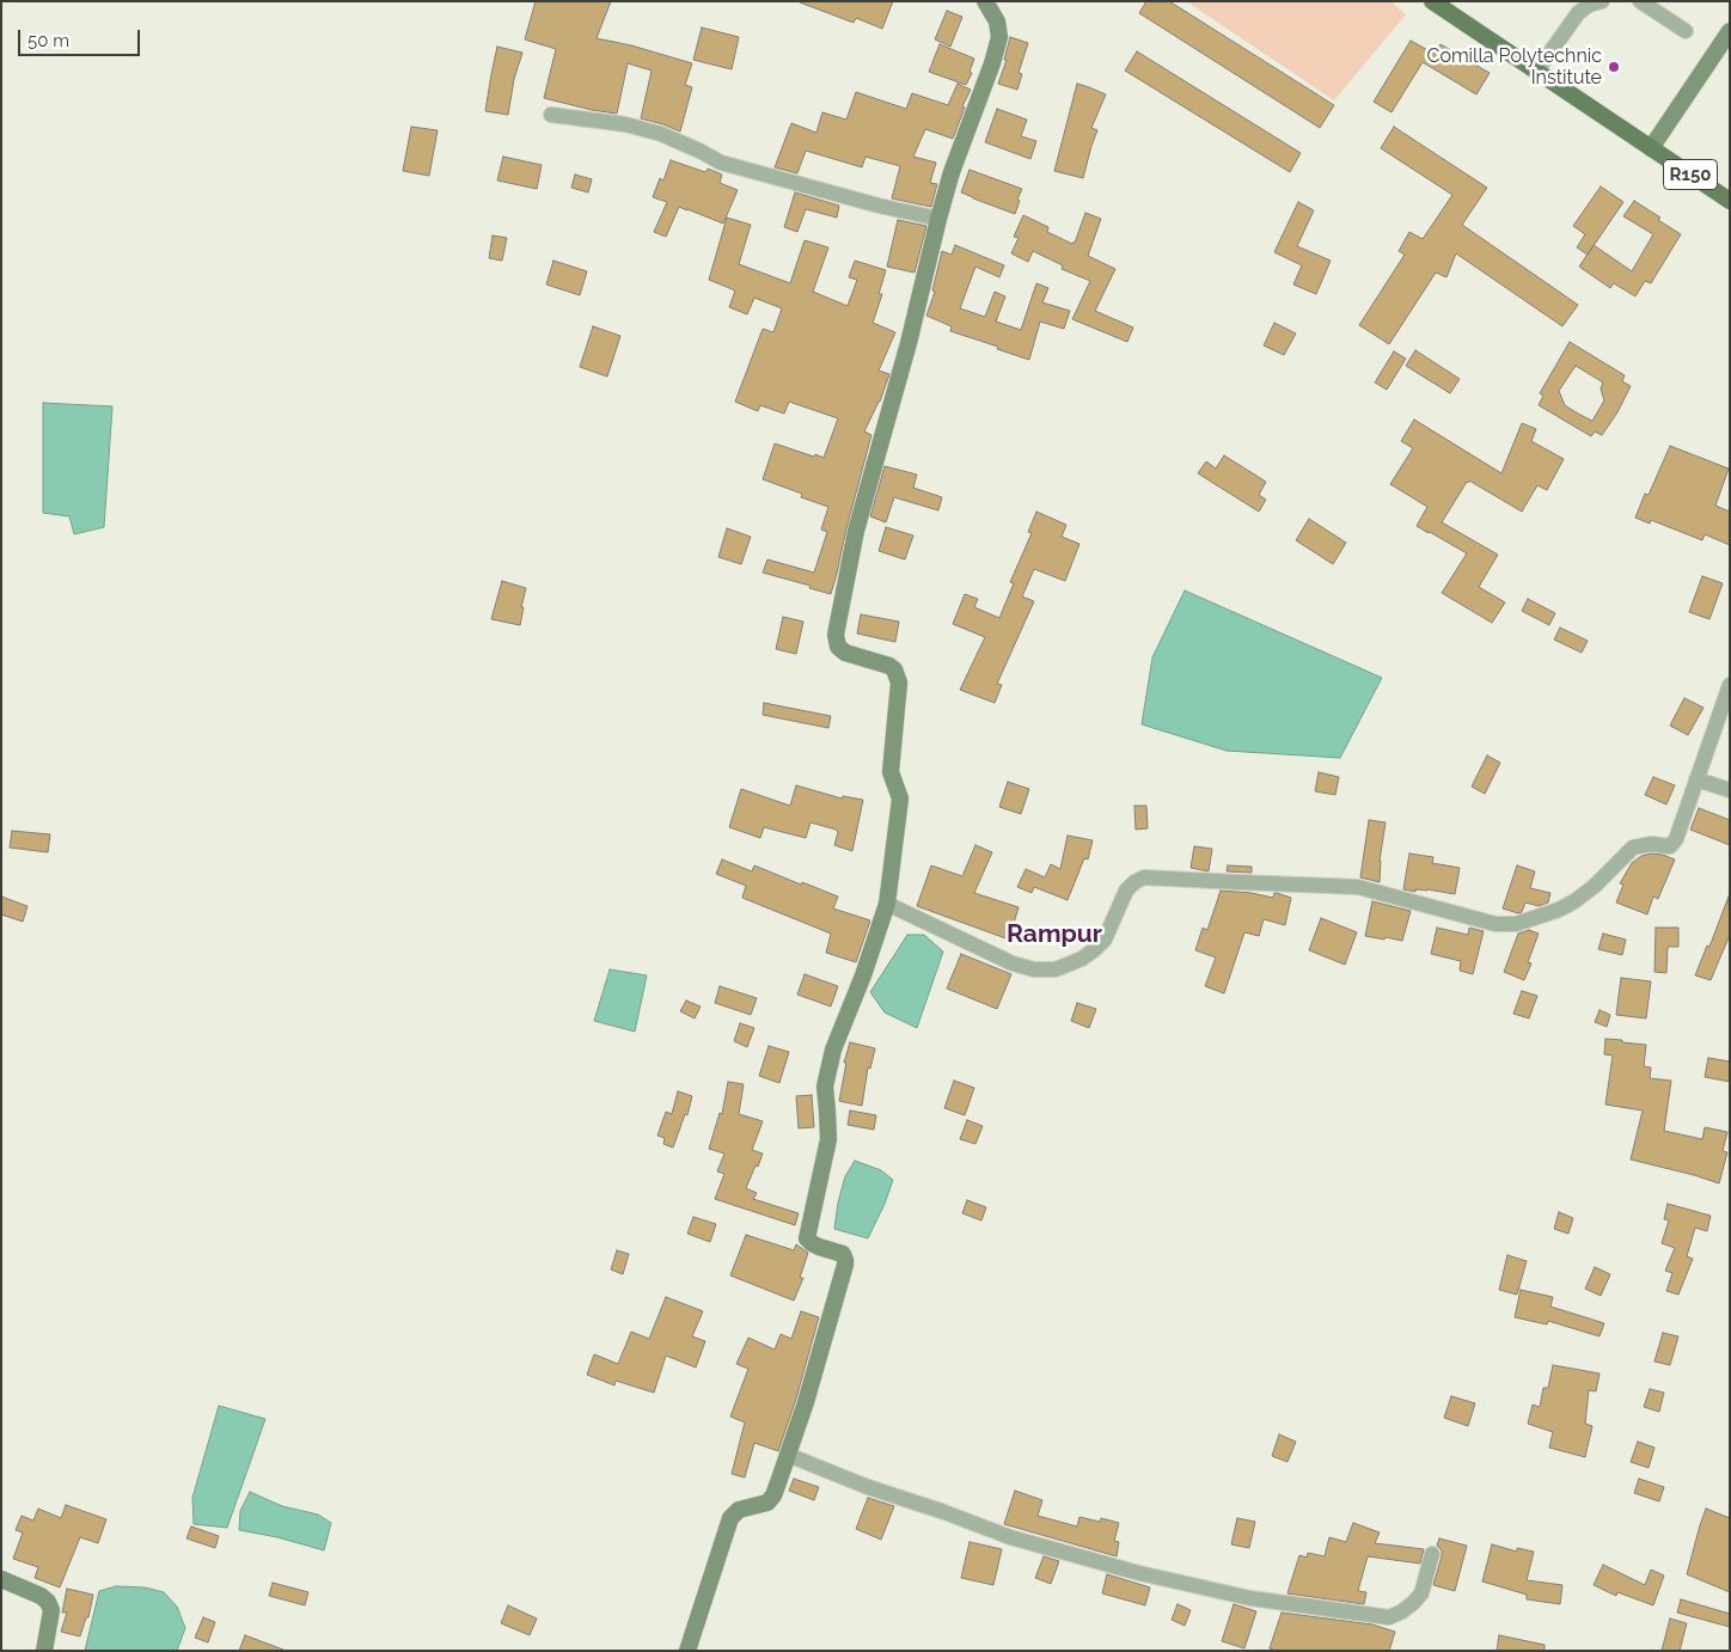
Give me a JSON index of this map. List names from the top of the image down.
{
  "streets": {
    "main road": ["R150"]
  },
  "districts": ["Rampur"],
  "places": ["Comilla Polytechnic Institute"],
  "scale_bar": "50 m"
}
